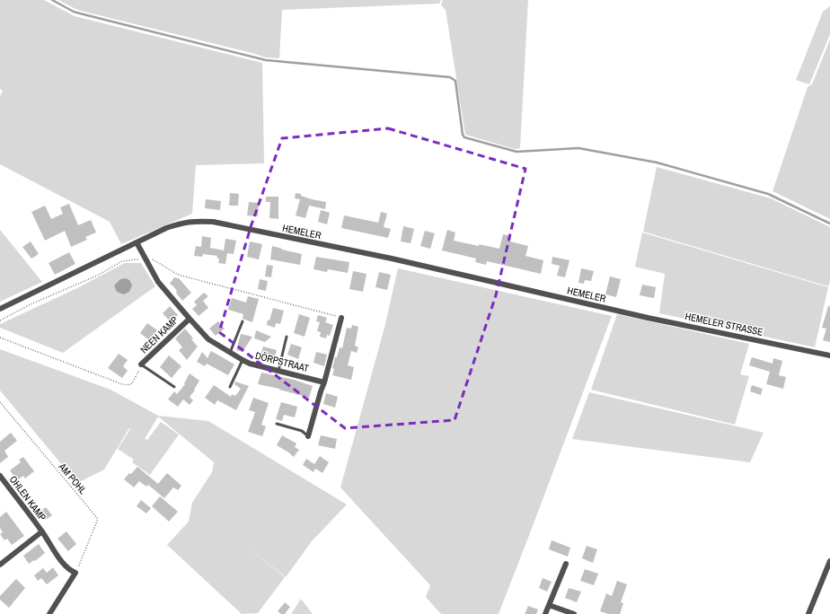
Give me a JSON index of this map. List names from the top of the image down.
{
  "streets": {
    "street": [
      "HEMELER",
      "HEMELER STRASSE",
      "NEEN KAMP",
      "DÖRPSTRAAT",
      "OHLEN KAMP"
    ],
    "path": ["AM POHL"]
  },
  "crossings": [
    ["HEMELER", "HEMELER STRASSE"],
    ["HEMELER", "DÖRPSTRAAT"],
    ["NEEN KAMP", "DÖRPSTRAAT"],
    ["AM POHL", "OHLEN KAMP"]
  ]
}
